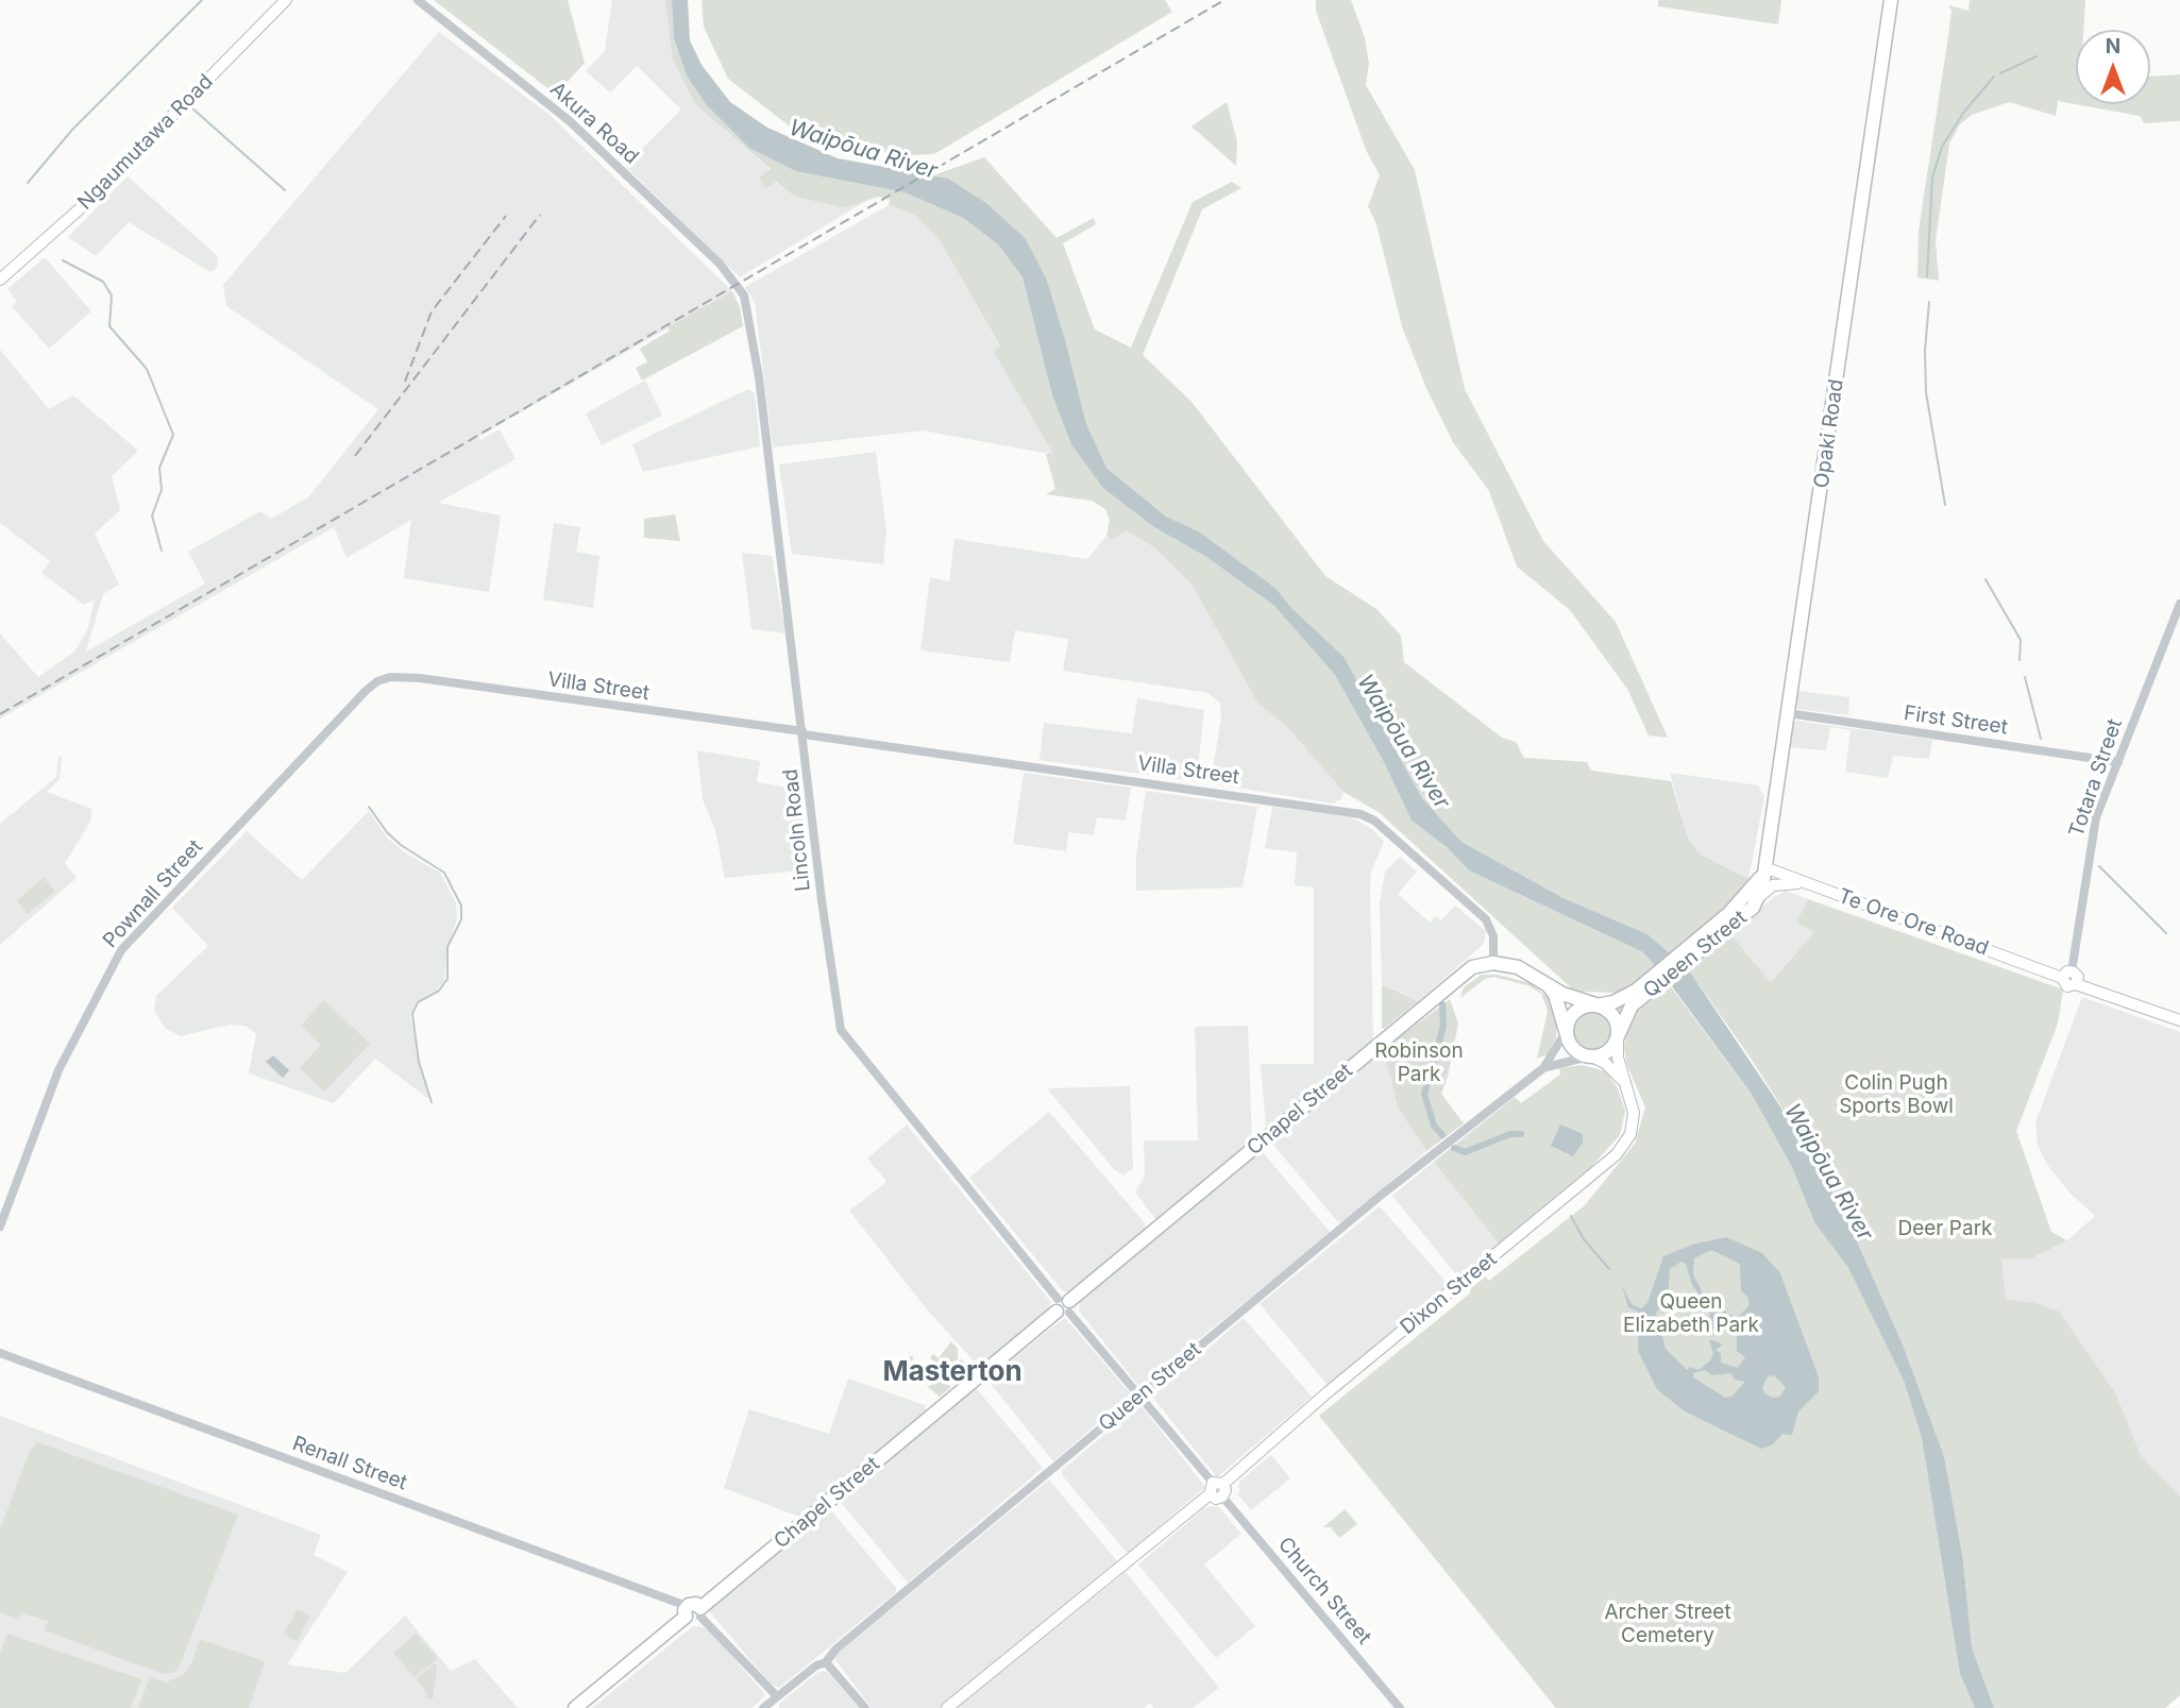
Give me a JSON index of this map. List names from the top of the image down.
{
  "streets": {
    "highway": ["Opaki Road", "Queen Street", "Chapel Street"],
    "main road": ["Ngaumutawa Road", "Te Ore Ore Road", "Dixon Street"],
    "street": [
      "Akura Road",
      "Villa Street",
      "First Street",
      "Totara Street",
      "Lincoln Road",
      "Pownall Street",
      "Renall Street",
      "Church Street"
    ]
  },
  "crossings": [
    ["Akura Road", "Lincoln Road"],
    ["Opaki Road", "First Street"],
    ["Opaki Road", "Te Ore Ore Road"],
    ["Opaki Road", "Queen Street"],
    ["Villa Street", "Lincoln Road"],
    ["Villa Street", "Pownall Street"],
    ["Villa Street", "Chapel Street"],
    ["First Street", "Totara Street"],
    ["Totara Street", "Te Ore Ore Road"],
    ["Lincoln Road", "Queen Street"],
    ["Lincoln Road", "Chapel Street"],
    ["Te Ore Ore Road", "Queen Street"],
    ["Queen Street", "Dixon Street"],
    ["Queen Street", "Renall Street"],
    ["Chapel Street", "Renall Street"]
  ],
  "districts": ["Masterton"],
  "water": ["Waipōua River"],
  "parks": [
    "Robinson Park",
    "Colin Pugh Sports Bowl",
    "Deer Park",
    "Queen Elizabeth Park",
    "Archer Street Cemetery"
  ],
  "north": "top"
}
